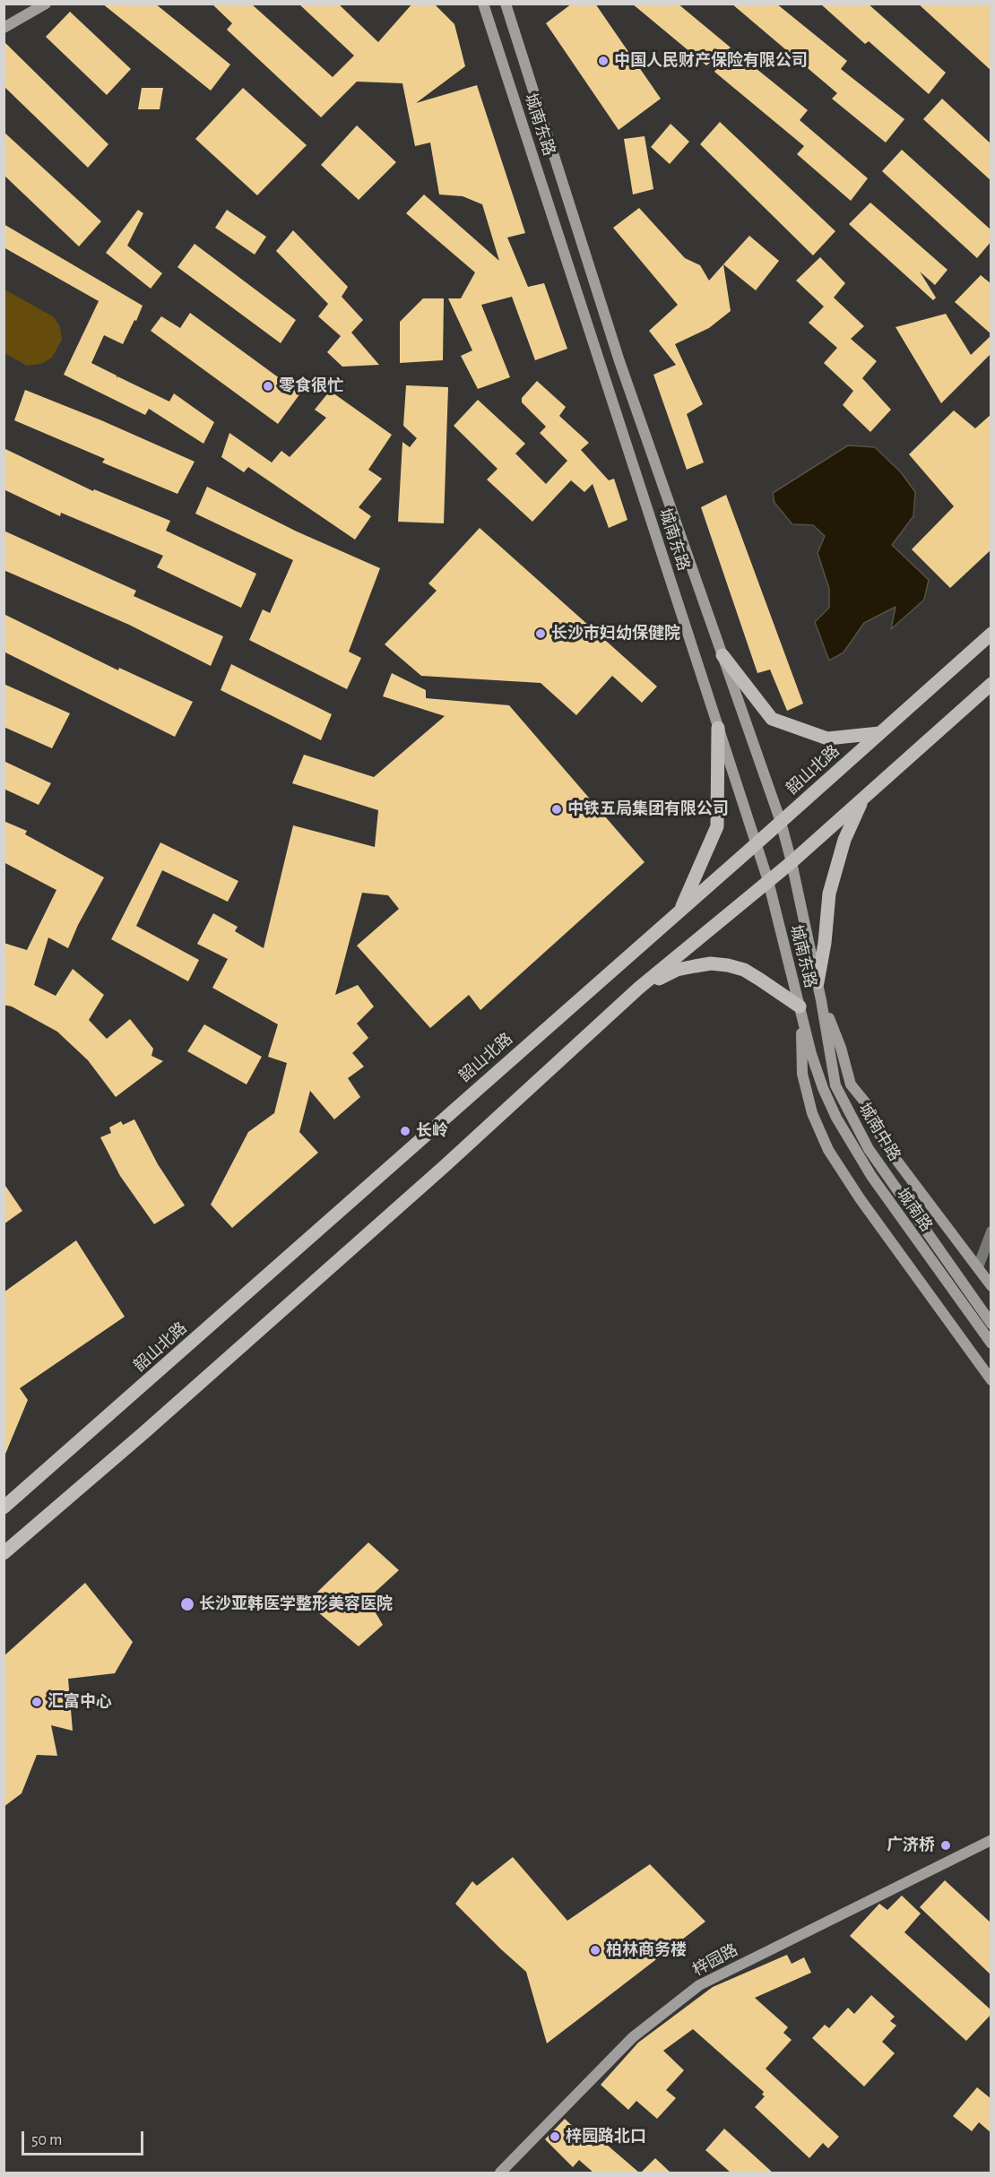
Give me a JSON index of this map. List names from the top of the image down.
{
  "streets": {
    "main road": [
      "城南东路",
      "韶山北路",
      "城南中路",
      "城南路",
      "梓园路"
    ]
  },
  "crossings": [
    ["城南东路", "韶山北路"],
    ["城南东路", "城南中路"],
    ["城南东路", "城南路"]
  ],
  "places": [
    "中国人民财产保险有限公司",
    "零食很忙",
    "长沙市妇幼保健院",
    "中铁五局集团有限公司",
    "长岭",
    "长沙亚韩医学整形美容医院",
    "汇富中心",
    "广济桥",
    "柏林商务楼",
    "梓园路北口"
  ],
  "scale_bar": "50 m"
}
